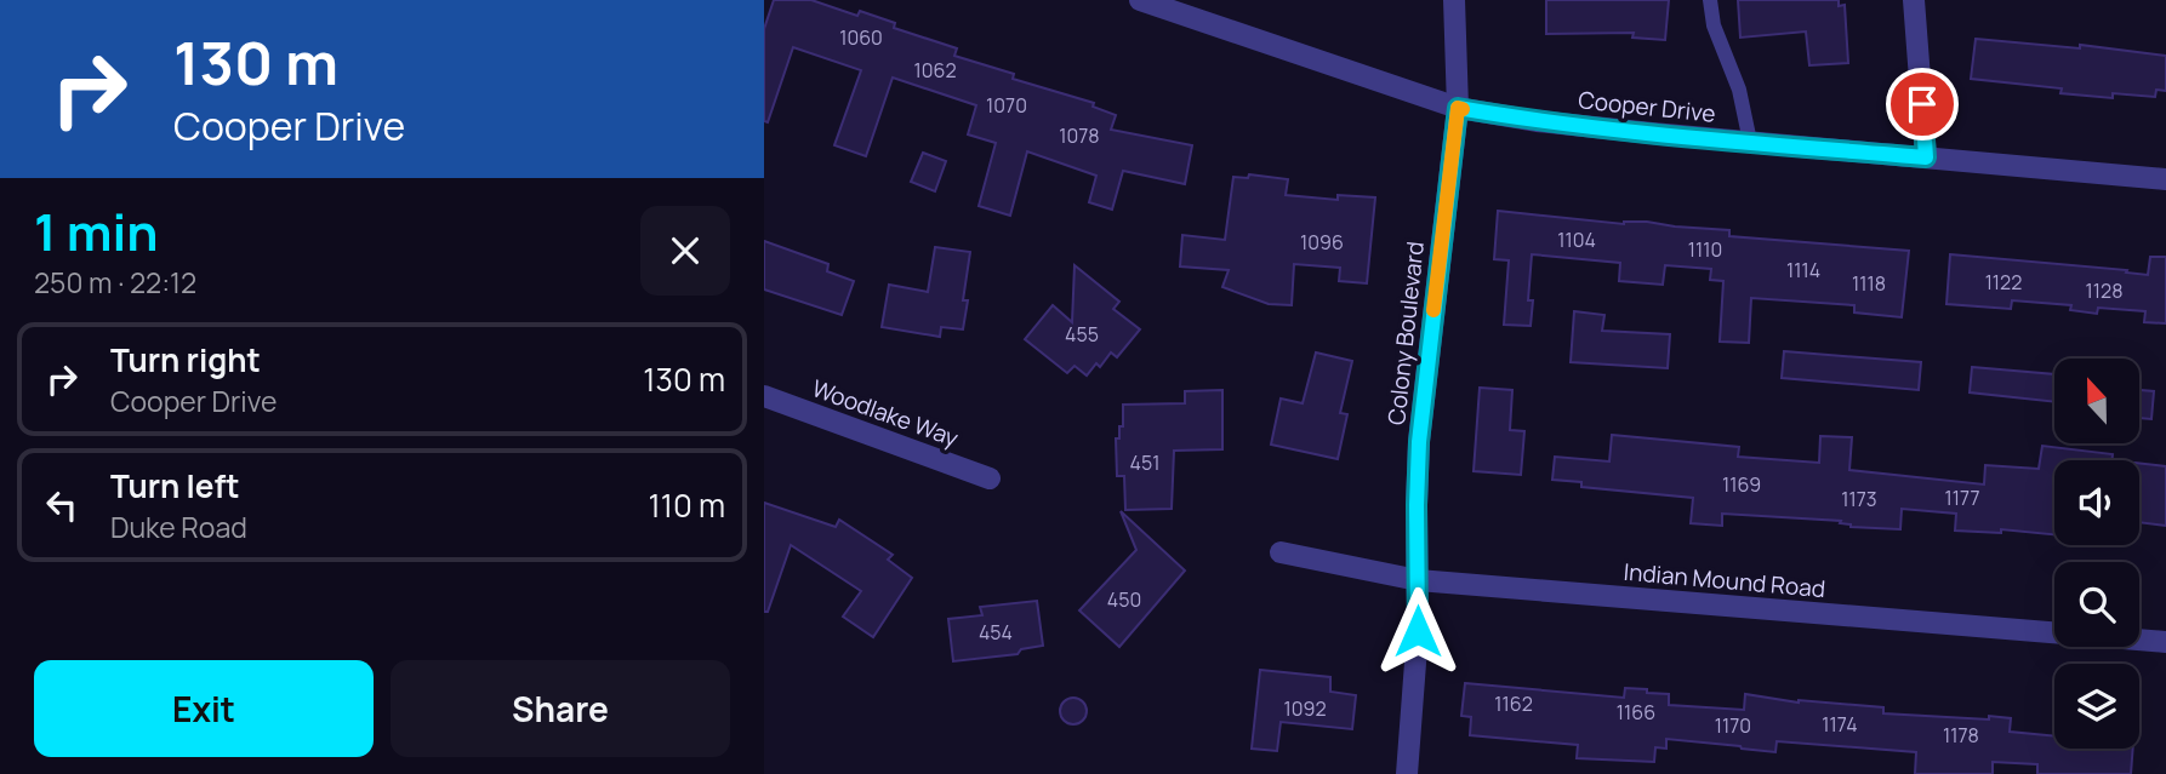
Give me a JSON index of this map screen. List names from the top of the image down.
{
  "streets": {
    "street": [
      "Cooper Drive",
      "Colony Boulevard",
      "Woodlake Way",
      "Indian Mound Road"
    ]
  },
  "crossings": [
    ["Cooper Drive", "Colony Boulevard"],
    ["Colony Boulevard", "Indian Mound Road"]
  ],
  "house_numbers": [
    "1060",
    "1062",
    "1070",
    "1078",
    "1104",
    "1096",
    "1110",
    "1114",
    "1122",
    "1118",
    "1128",
    "455",
    "451",
    "1169",
    "1177",
    "1173",
    "450",
    "454",
    "1162",
    "1092",
    "1166",
    "1174",
    "1170",
    "1178"
  ],
  "north": "top",
  "page": {
    "turn": ["130 m", "Cooper Drive"],
    "heading": ["1 min", "250 m · 22:12"],
    "list": [
      {
        "name": "Turn right",
        "note": "Cooper Drive",
        "value": "130 m"
      },
      {
        "name": "Turn left",
        "note": "Duke Road",
        "value": "110 m"
      }
    ],
    "buttons": ["Exit", "Share"]
  }
}
